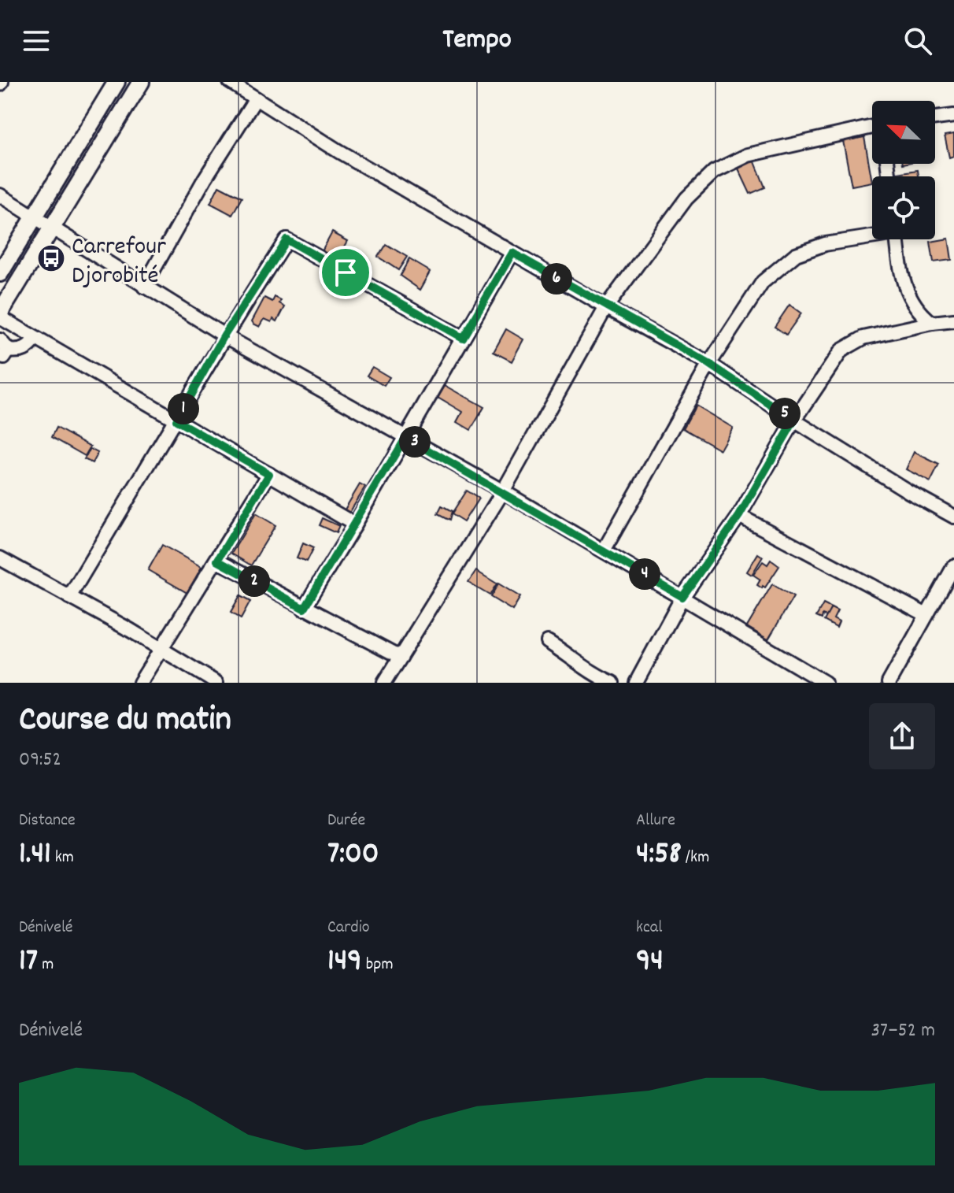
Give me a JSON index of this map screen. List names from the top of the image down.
{
  "places": {
    "bus stop": ["Carrefour Djorobité"]
  },
  "north": "top left",
  "page": {
    "header": "Tempo",
    "pins": [
      "6",
      "1",
      "5",
      "3",
      "4",
      "2"
    ],
    "heading": ["Course du matin", "09:52"],
    "stats": [
      ["Distance", "1.41 km"],
      ["Durée", "7:00"],
      ["Allure", "4:58 /km"],
      ["Dénivelé", "17 m"],
      ["Cardio", "149 bpm"],
      ["kcal", "94"]
    ],
    "chart": ["Dénivelé", "37–52 m"]
  }
}
